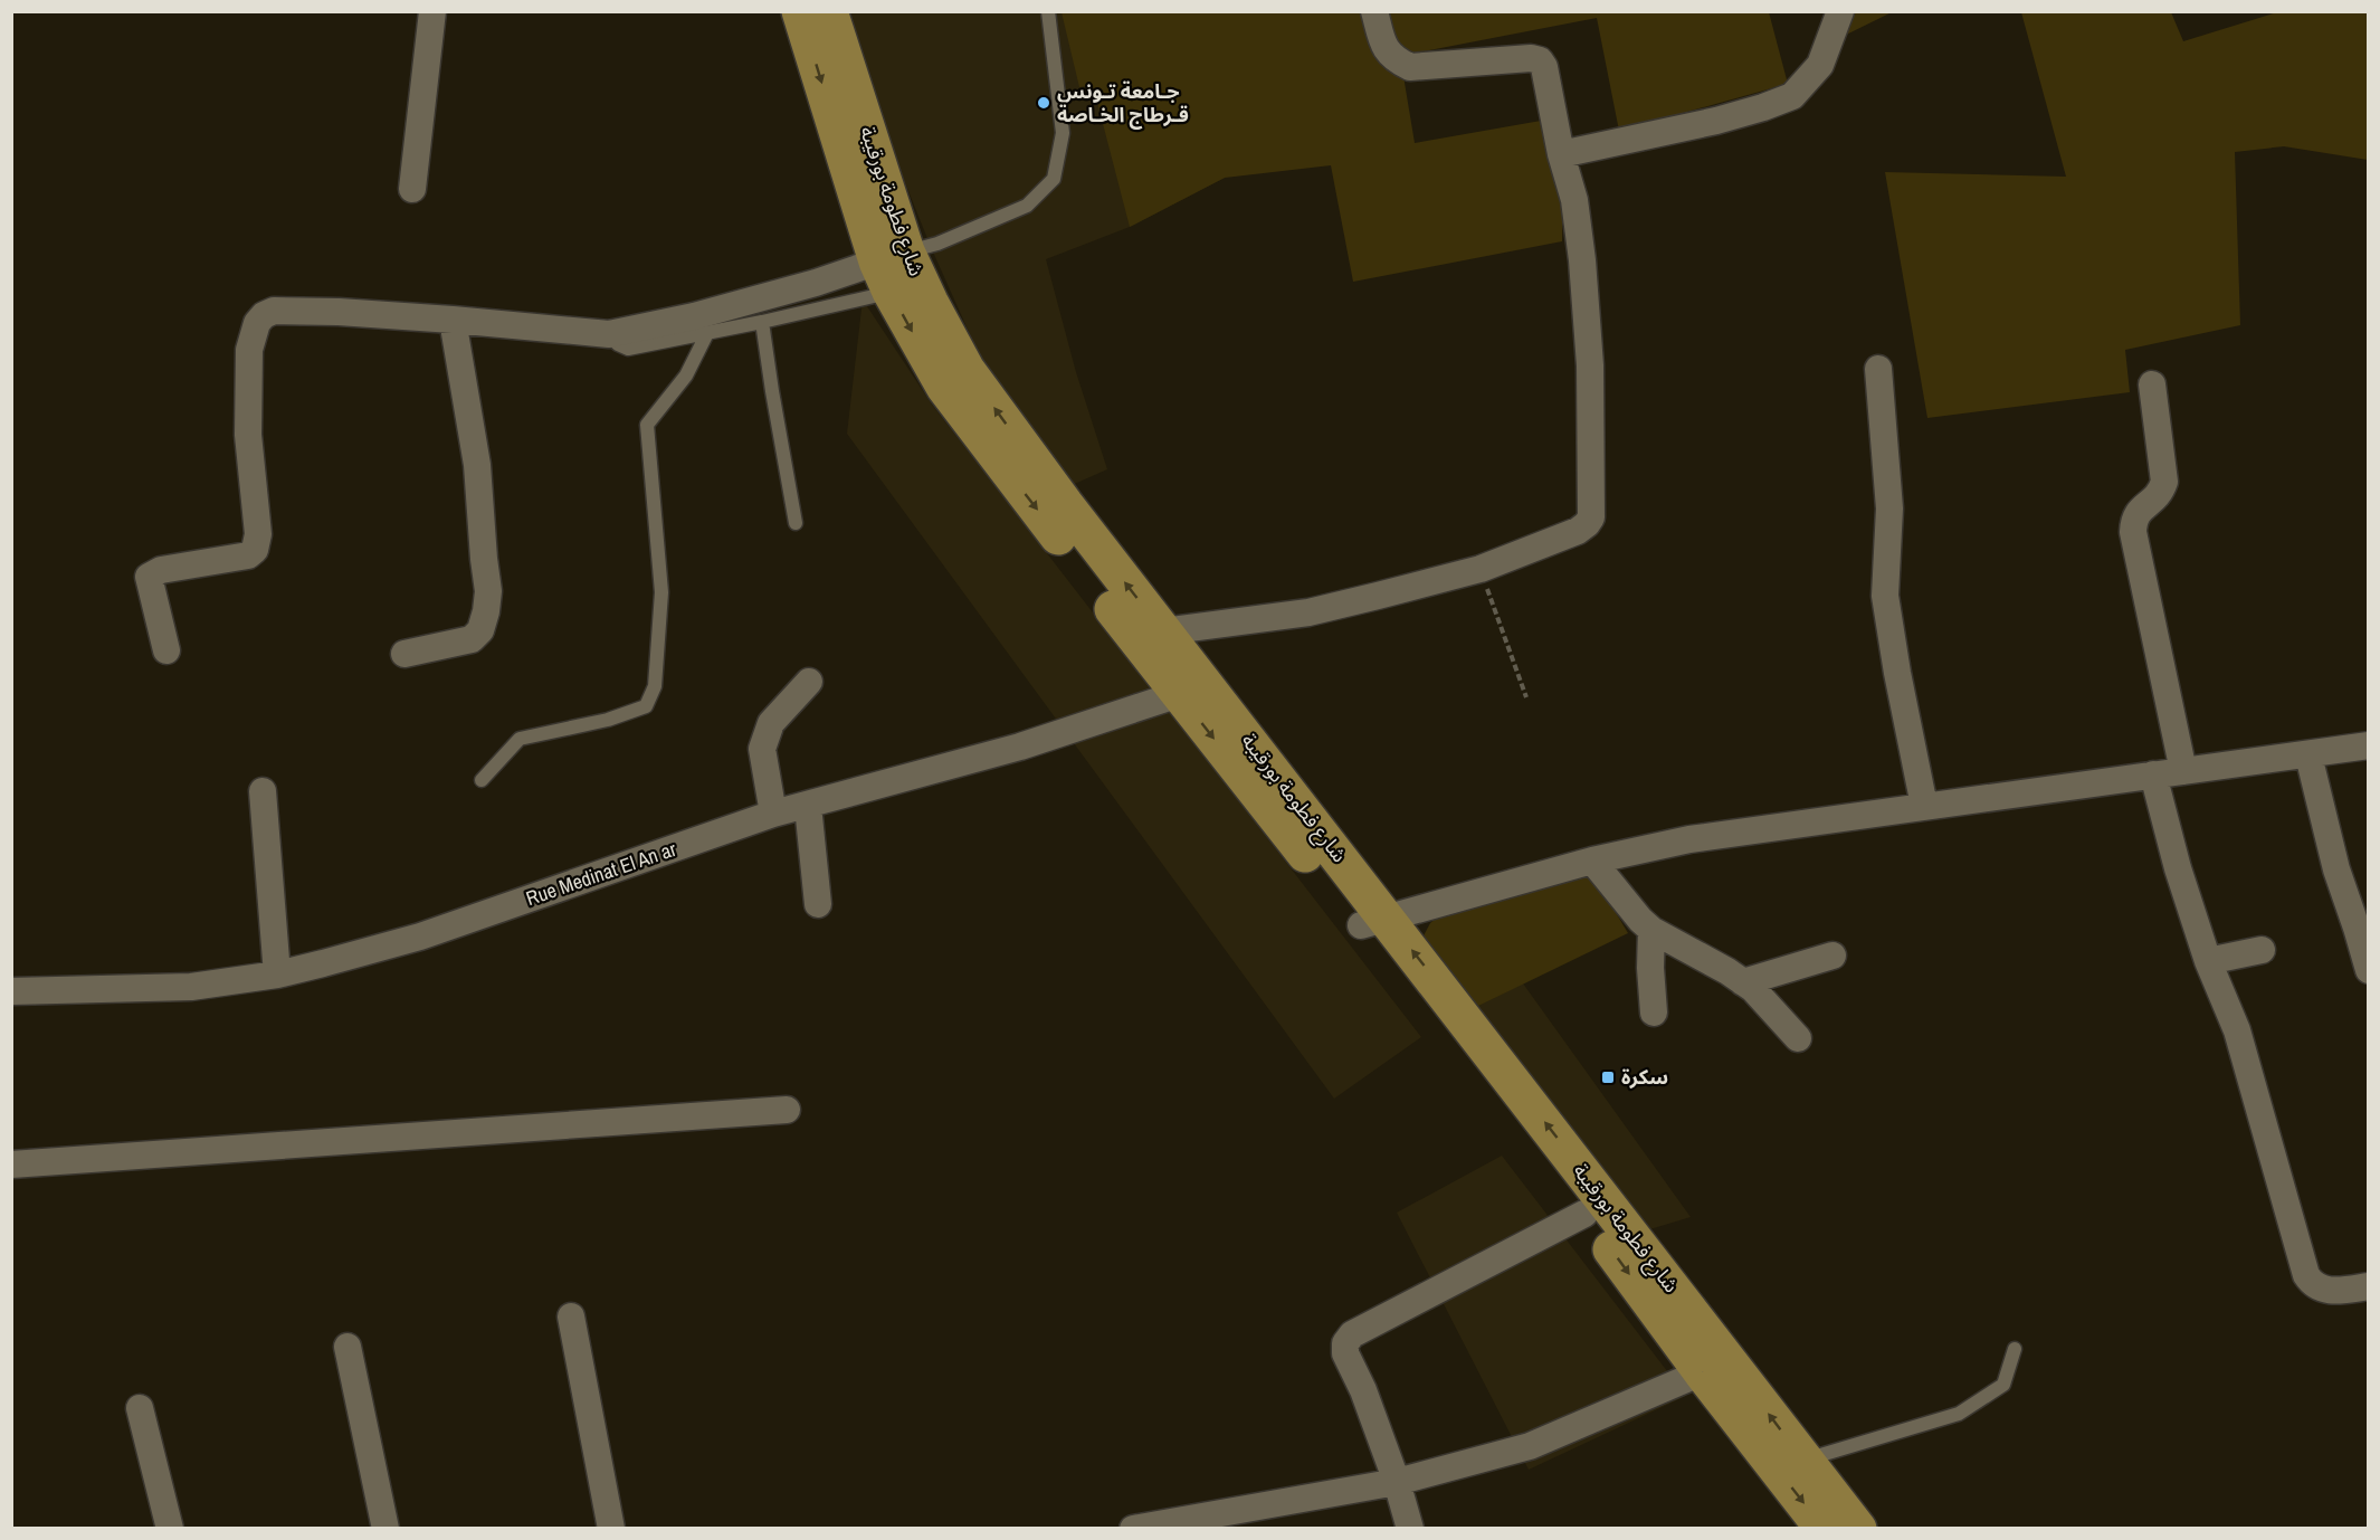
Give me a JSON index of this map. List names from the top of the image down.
{
  "streets": {
    "main road": ["شارع فطومة بورقيبة"],
    "street": ["Rue Medinat El An ar"]
  },
  "crossings": [
    ["شارع فطومة بورقيبة", "Rue Medinat El An ar"]
  ],
  "places": {
    "other": ["جـامعة تـونس قـرطاج الخـاصة"],
    "transit": ["سكرة"]
  }
}
